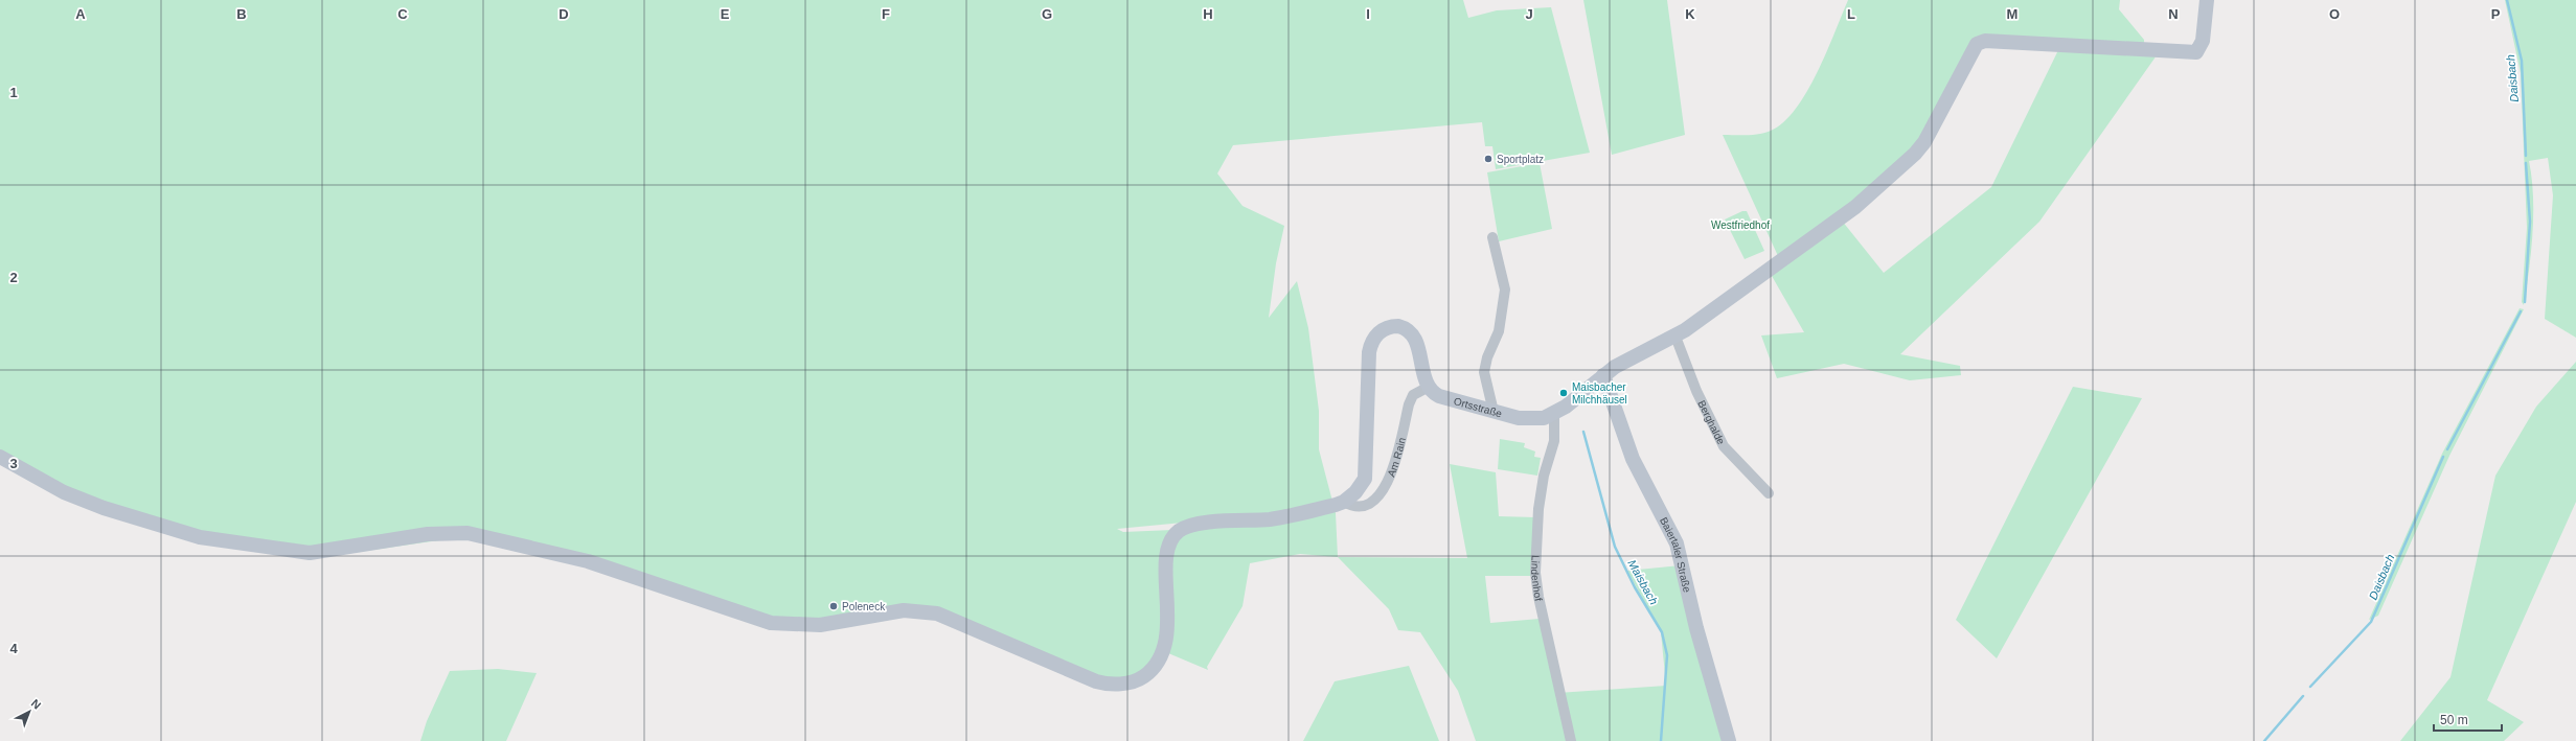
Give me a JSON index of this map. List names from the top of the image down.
{
  "streets": {
    "street": [
      "Ortsstraße",
      "Berghalde",
      "Am Rain",
      "Baiertaler Straße",
      "Lindenhof"
    ]
  },
  "crossings": [
    ["Ortsstraße", "Berghalde"],
    ["Ortsstraße", "Am Rain"],
    ["Ortsstraße", "Baiertaler Straße"],
    ["Ortsstraße", "Lindenhof"]
  ],
  "water": ["Daisbach", "Maisbach"],
  "parks": ["Westfriedhof"],
  "places": ["Sportplatz", "Maisbacher Milchhäusel", "Poleneck"],
  "scale_bar": "50 m",
  "north": "top right",
  "grid": {
    "columns": [
      "A",
      "B",
      "C",
      "D",
      "E",
      "F",
      "G",
      "H",
      "I",
      "J",
      "K",
      "L",
      "M",
      "N",
      "O",
      "P"
    ],
    "rows": [
      "1",
      "2",
      "3",
      "4"
    ]
  }
}
